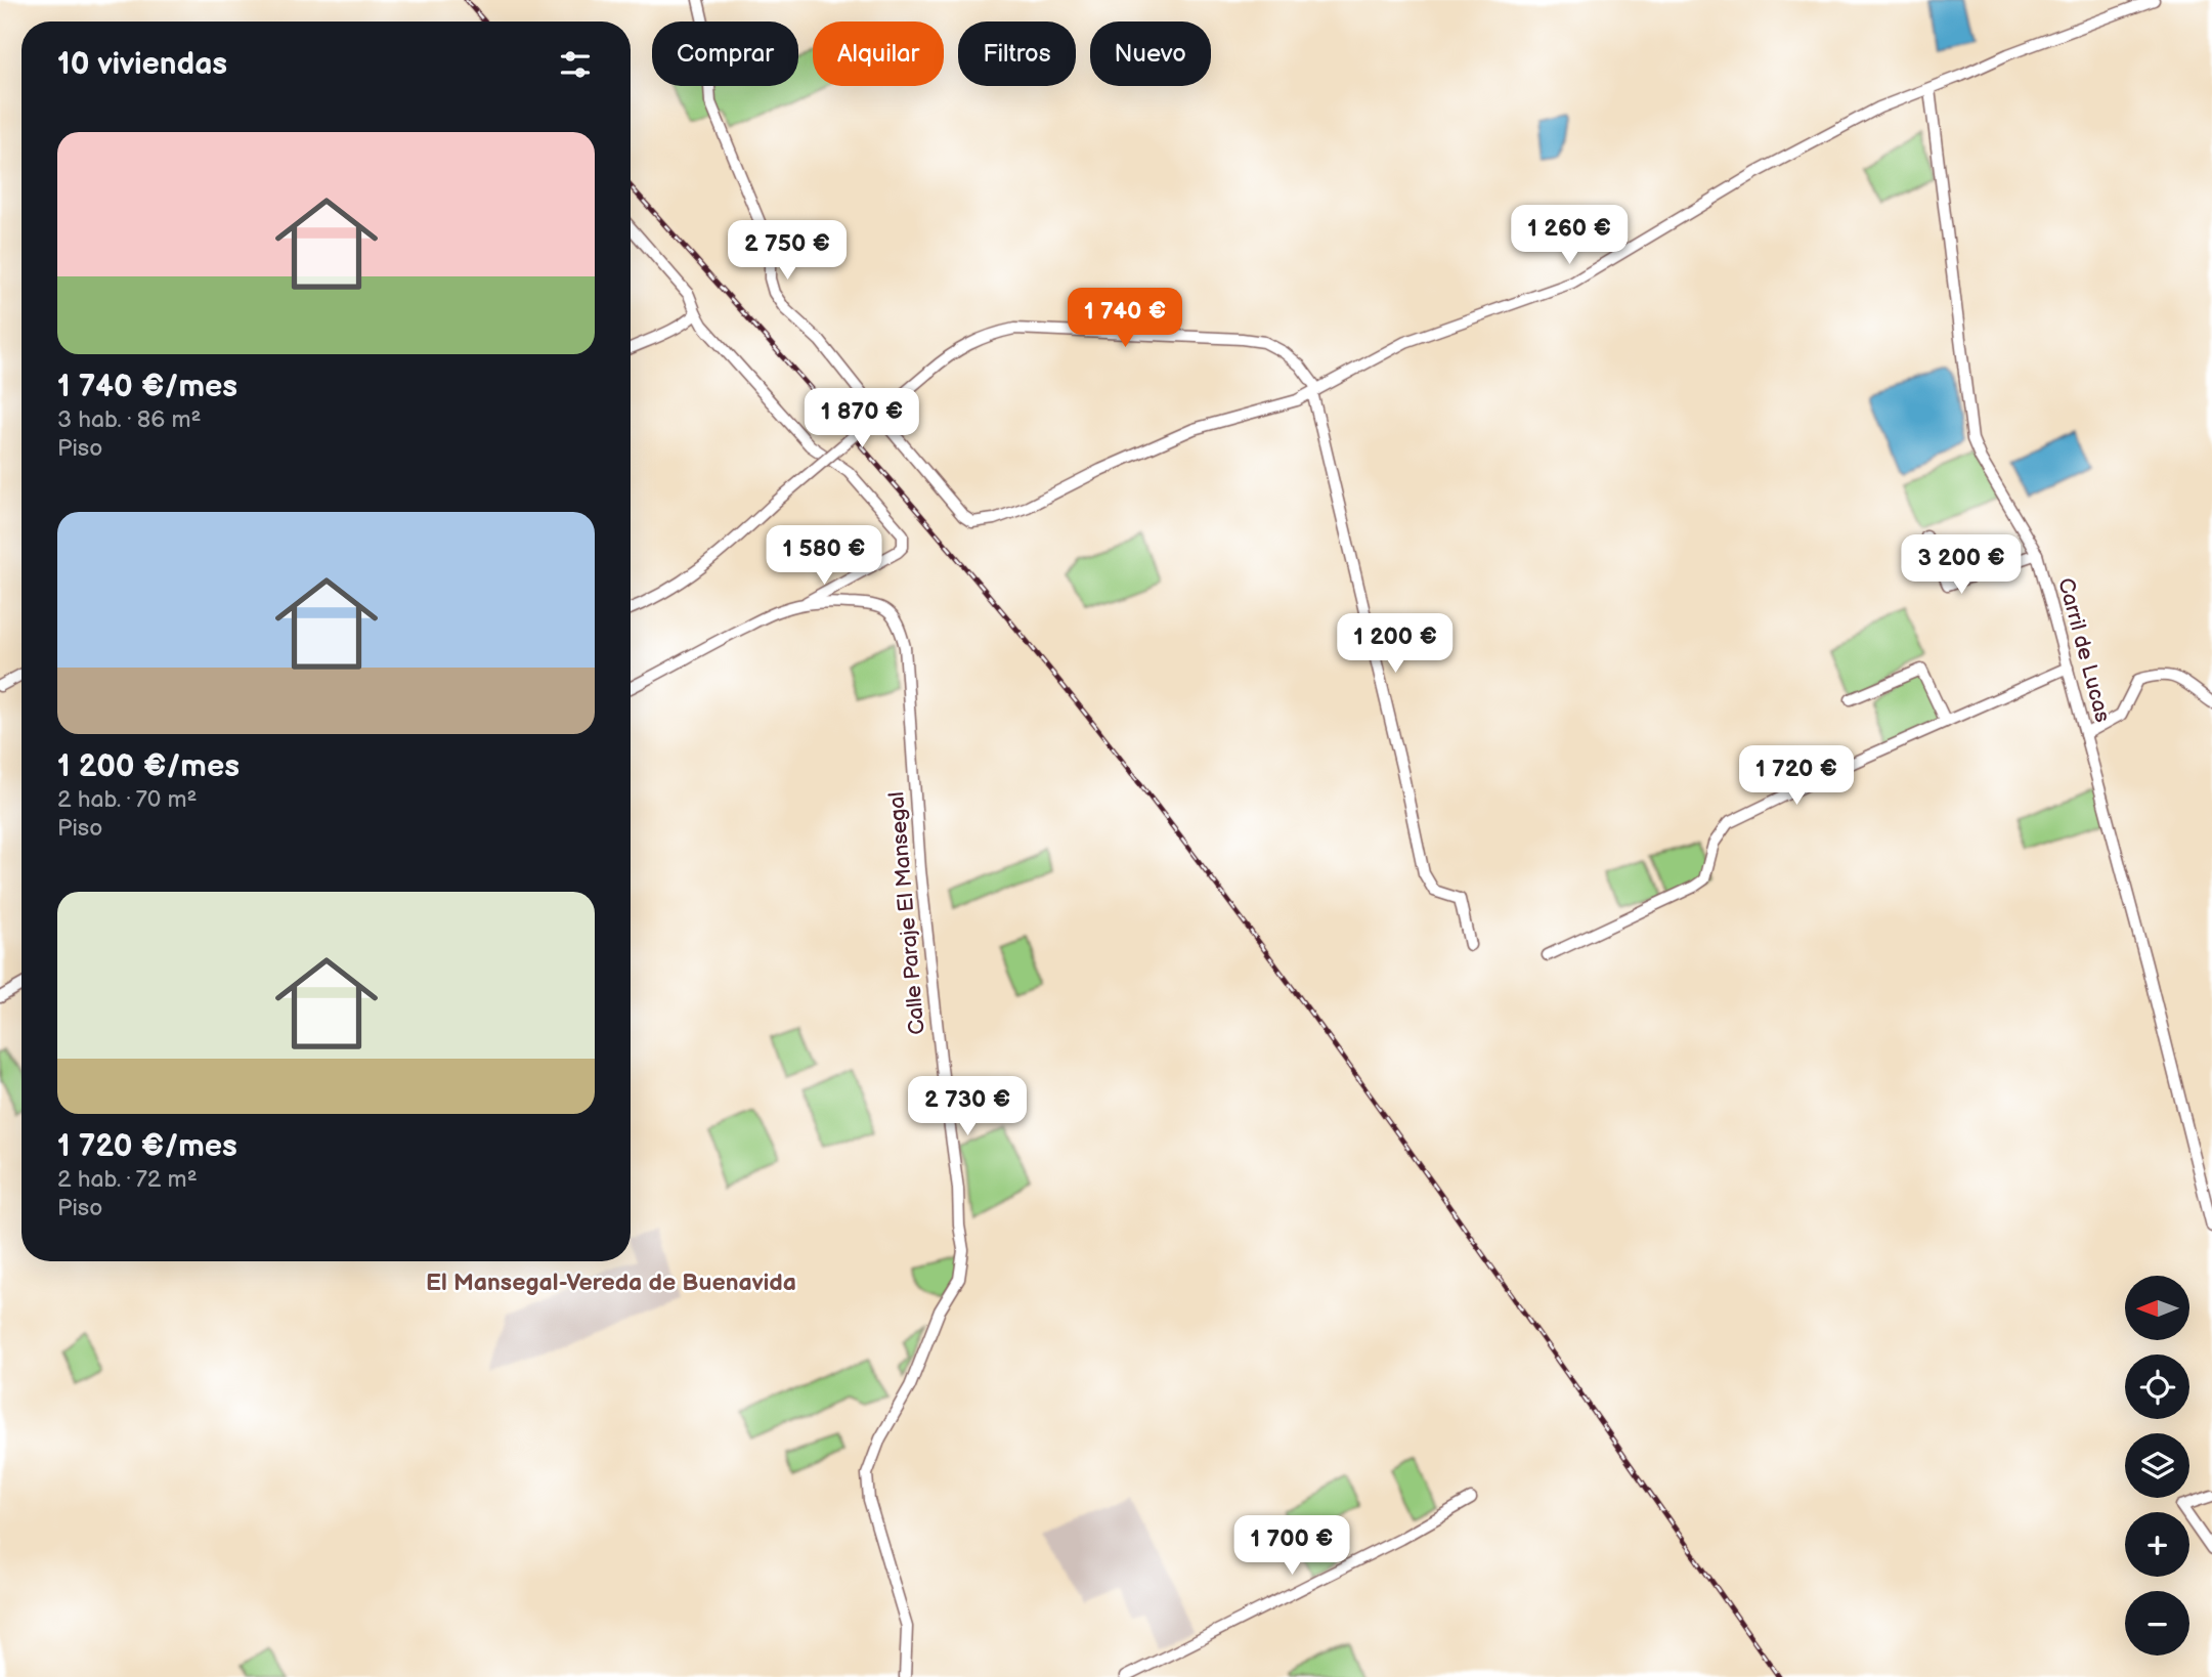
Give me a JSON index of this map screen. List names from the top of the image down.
{
  "streets": {
    "street": ["Carril de Lucas", "Calle Paraje El Mansegal"]
  },
  "districts": ["El Mansegal-Vereda de Buenavida"],
  "north": "left",
  "page": {
    "chip": [
      "Comprar",
      "Alquilar",
      "Filtros",
      "Nuevo"
    ],
    "heading": "10 viviendas",
    "list": [
      {
        "name": "1 740 €/mes",
        "note": "3 hab. · 86 m² · Piso"
      },
      {
        "name": "1 200 €/mes",
        "note": "2 hab. · 70 m² · Piso"
      },
      {
        "name": "1 720 €/mes",
        "note": "2 hab. · 72 m² · Piso"
      }
    ],
    "price": [
      "1 260 €",
      "2 750 €",
      "1 740 €",
      "1 870 €",
      "1 580 €",
      "3 200 €",
      "1 200 €",
      "1 720 €",
      "2 730 €",
      "1 700 €"
    ],
    "map_buttons": ["+", "−"]
  }
}
